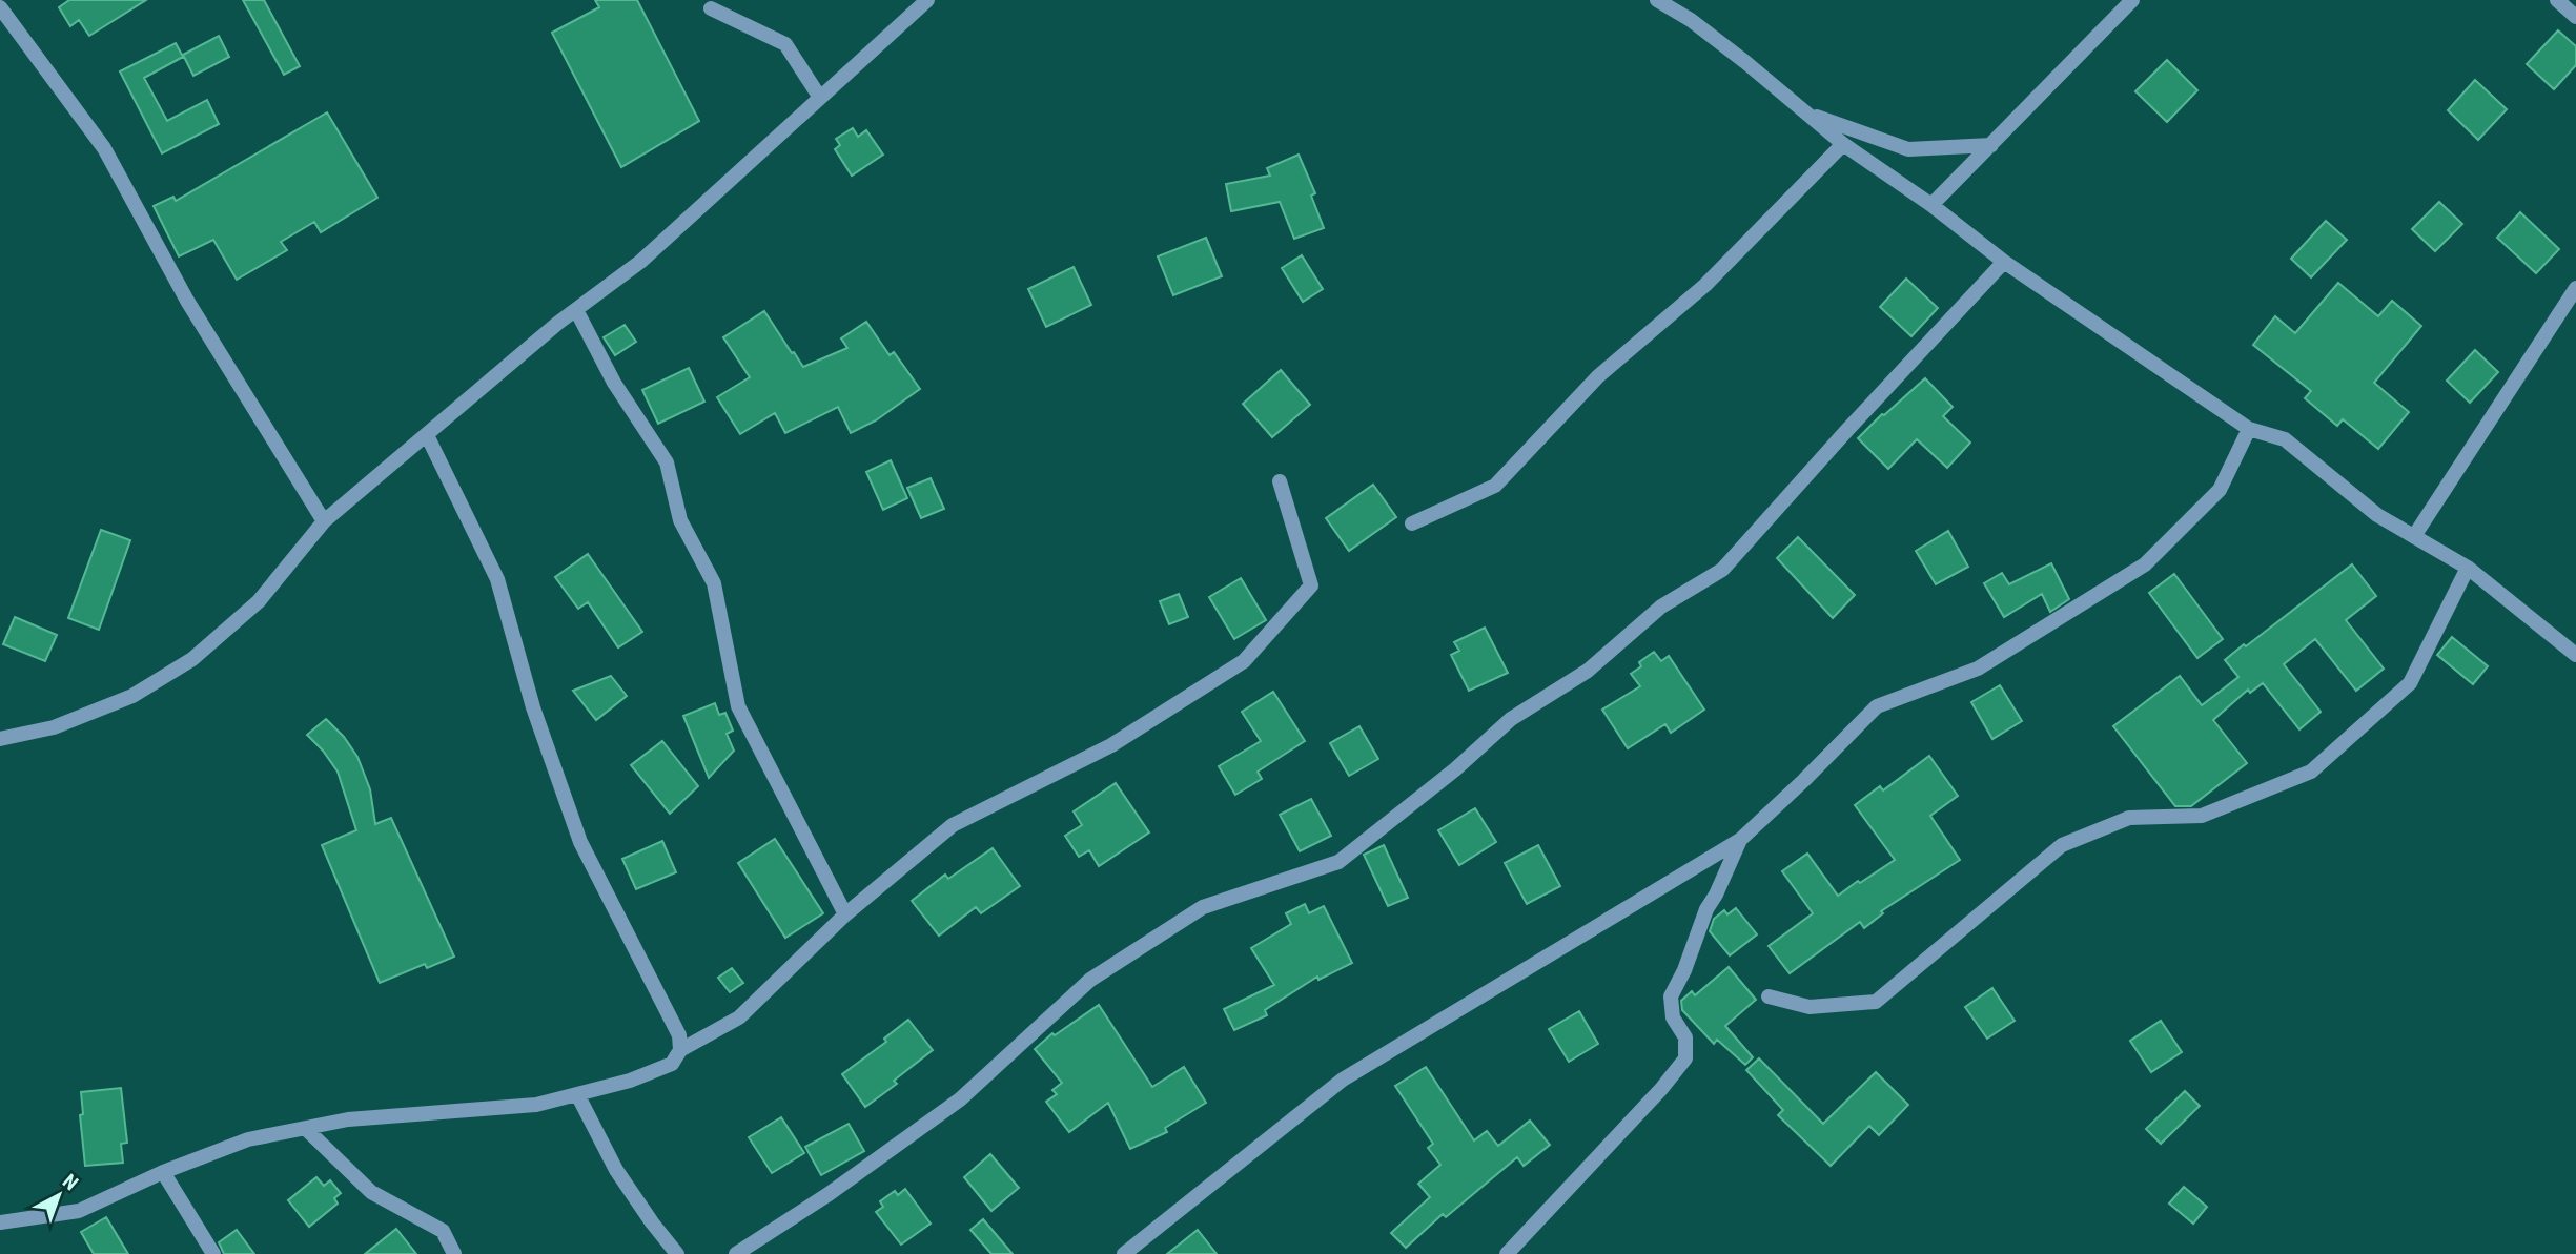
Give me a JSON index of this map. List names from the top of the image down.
{
  "north": "top right"
}
